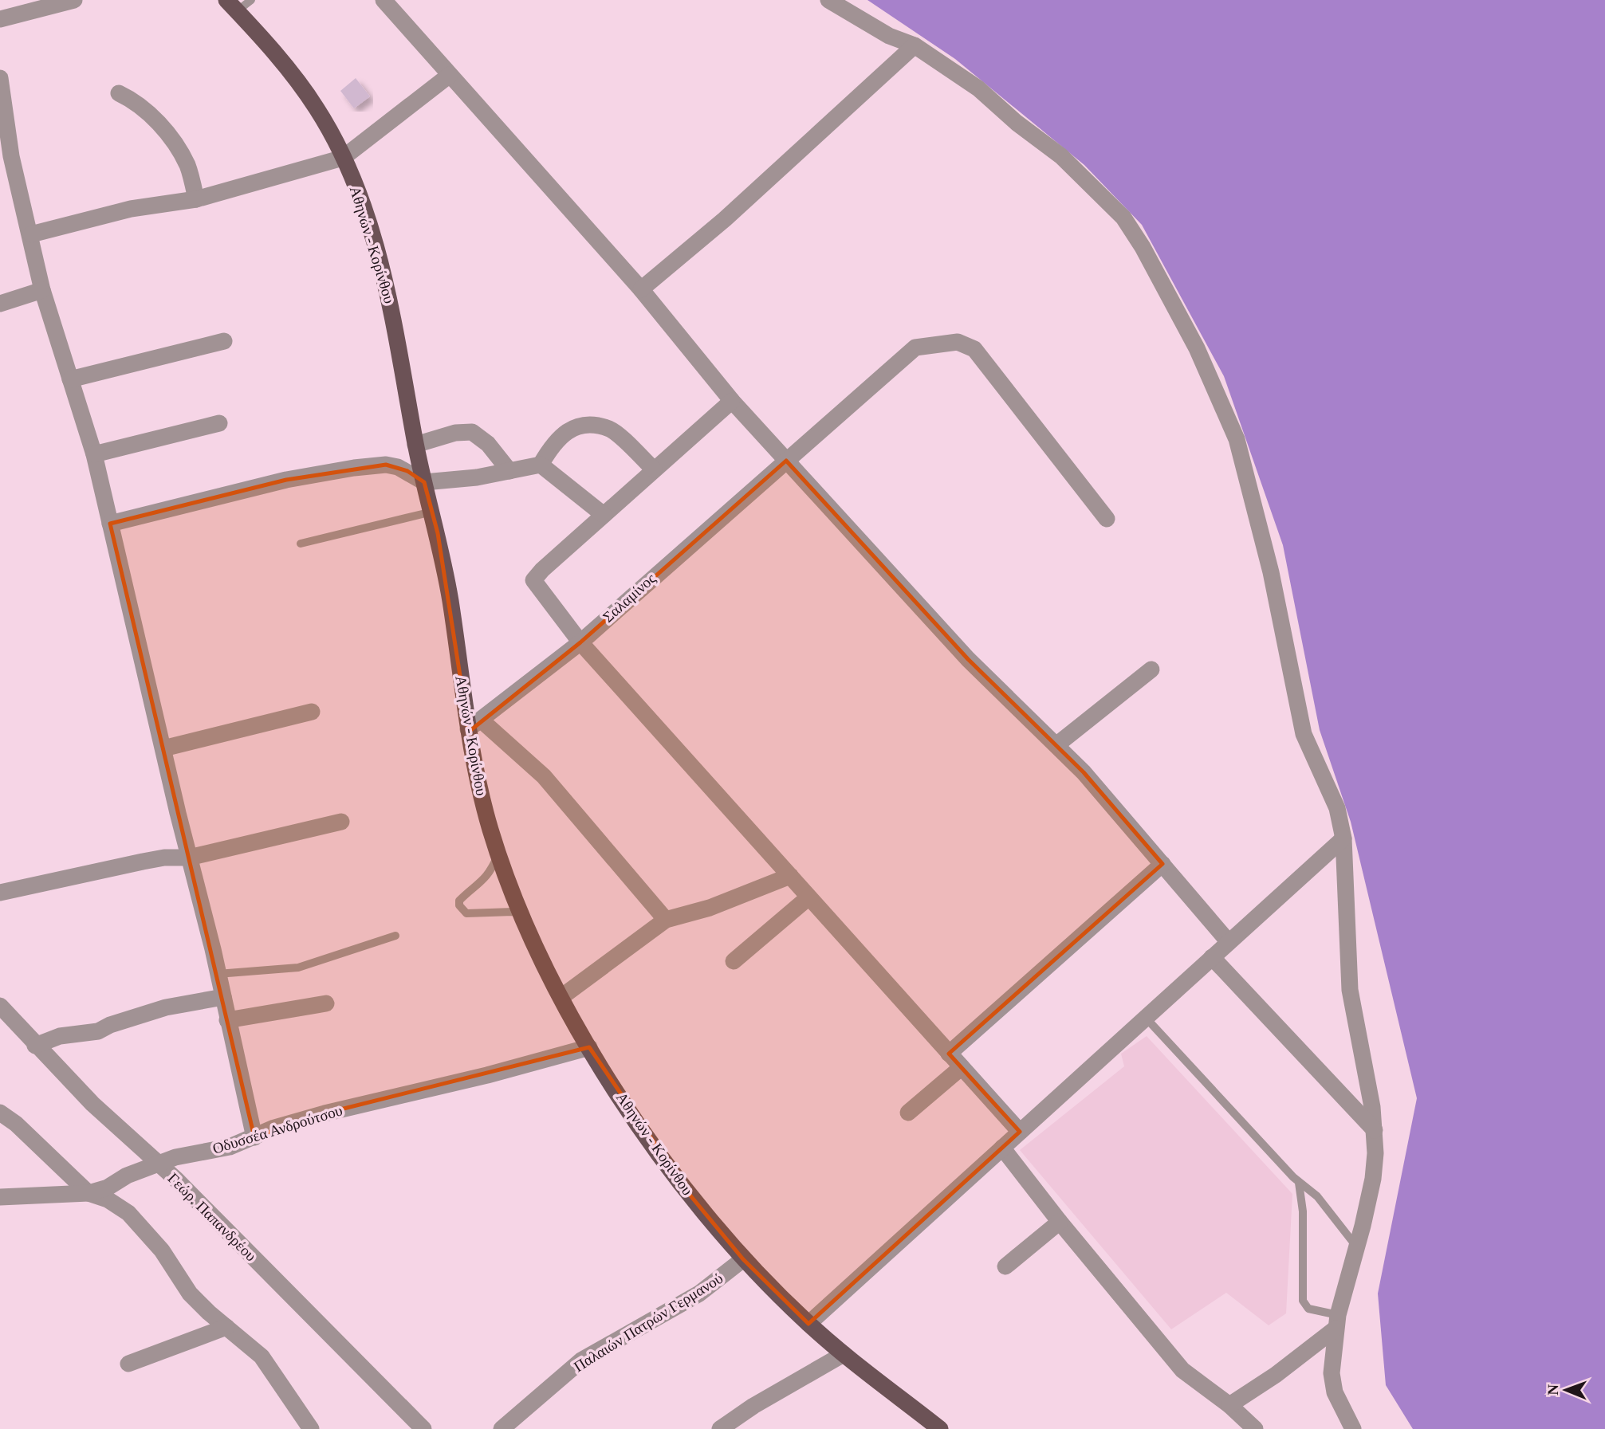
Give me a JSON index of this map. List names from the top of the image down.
{
  "streets": {
    "main road": ["Αθηνών - Κορίνθου"],
    "street": [
      "Σαλαμίνος",
      "Οδυσσέα Ανδρούτσου",
      "Γεώρ. Παπανδρέου",
      "Παλαιών Πατρών Γερμανού"
    ]
  },
  "crossings": [
    ["Αθηνών - Κορίνθου", "Σαλαμίνος"],
    ["Αθηνών - Κορίνθου", "Οδυσσέα Ανδρούτσου"],
    ["Αθηνών - Κορίνθου", "Παλαιών Πατρών Γερμανού"],
    ["Οδυσσέα Ανδρούτσου", "Γεώρ. Παπανδρέου"]
  ],
  "north": "left"
}
